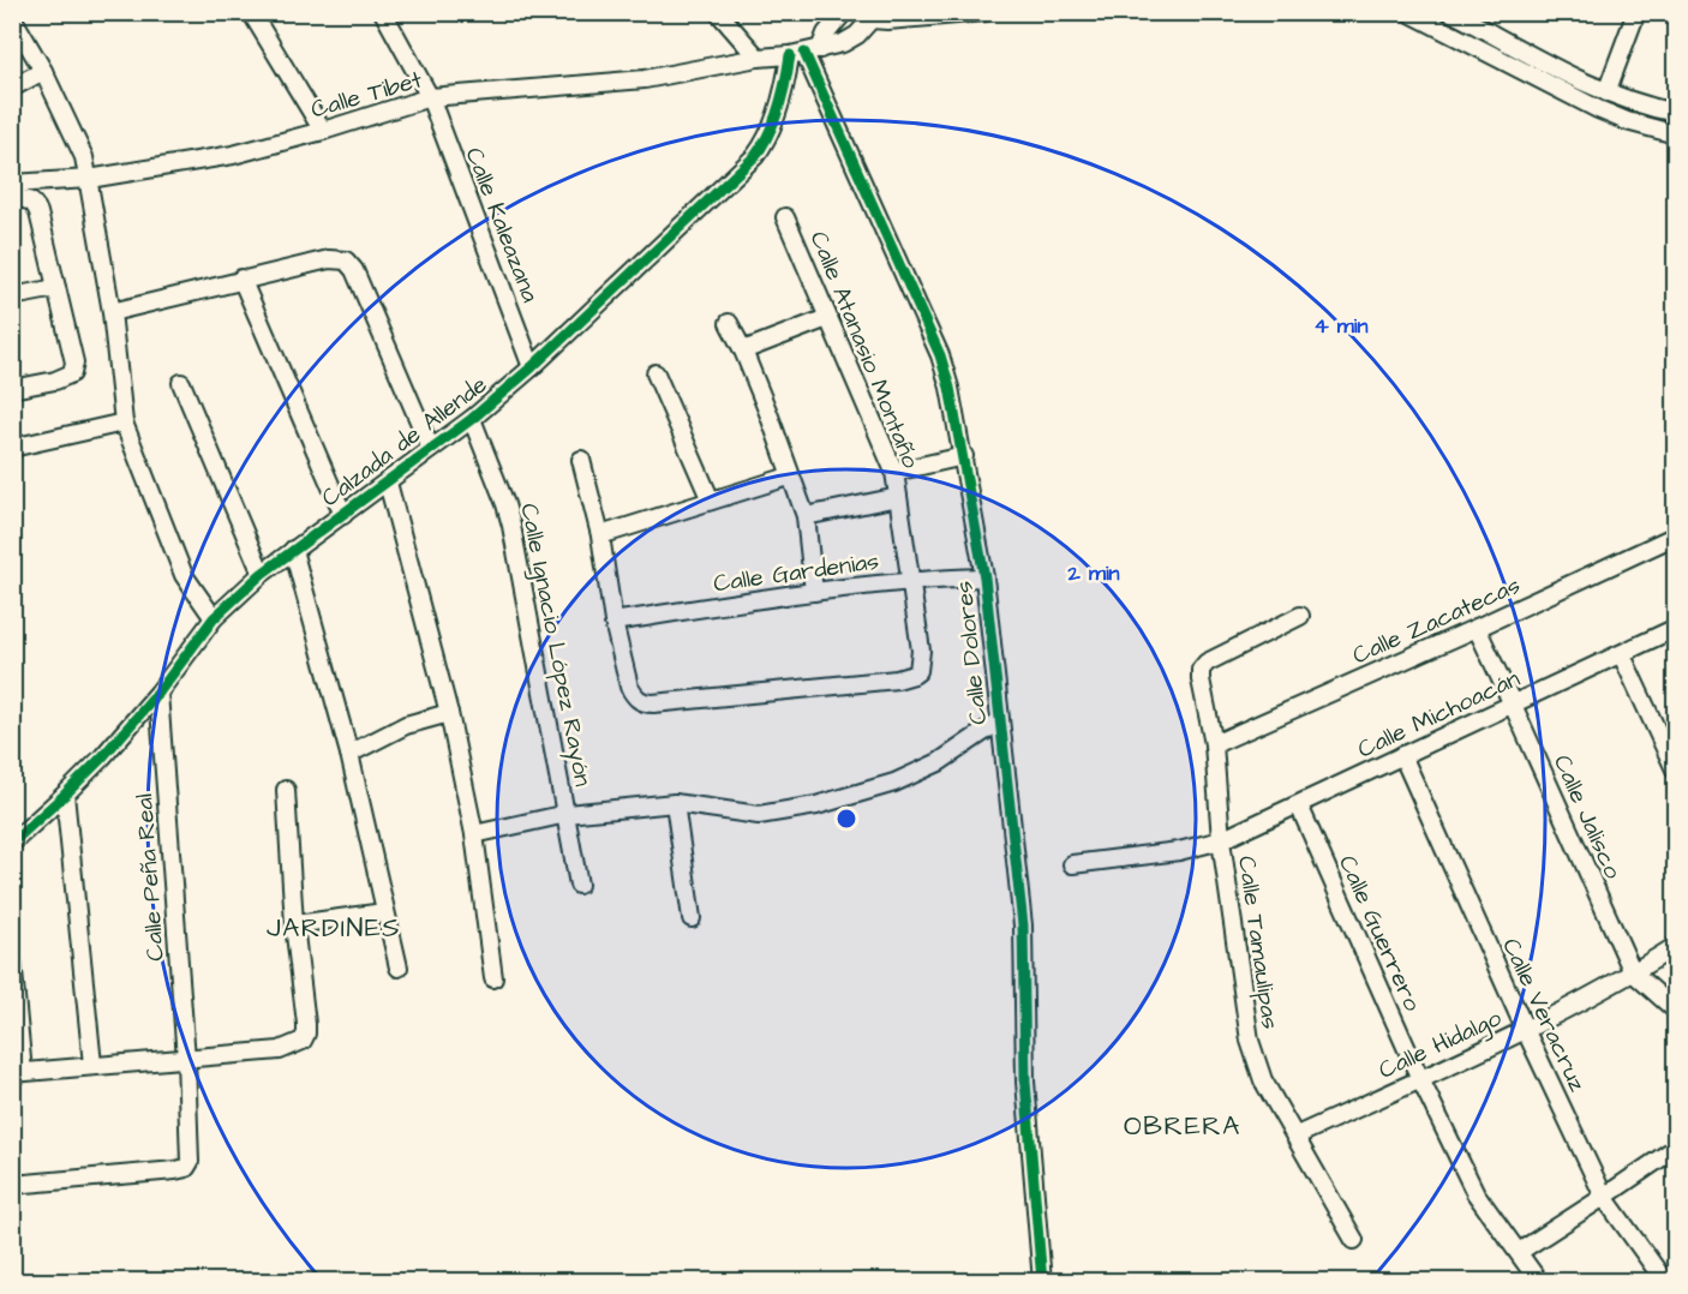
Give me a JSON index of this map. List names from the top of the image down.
{
  "streets": {
    "street": [
      "Calle Tibet",
      "Calle Kaleazana",
      "Calle Atanasio Montaño",
      "Calzada de Allende",
      "Calle Gardenias",
      "Calle Zacatecas",
      "Calle Ignacio López Rayón",
      "Calle Dolores",
      "Calle Michoacán",
      "Calle Jalisco",
      "Calle Peña Real",
      "Calle Guerrero",
      "Calle Tamaulipas",
      "Calle Veracruz",
      "Calle Hidalgo"
    ]
  },
  "crossings": [
    ["Calle Tibet", "Calle Kaleazana"],
    ["Calle Tibet", "Calzada de Allende"],
    ["Calle Tibet", "Calle Dolores"],
    ["Calle Kaleazana", "Calzada de Allende"],
    ["Calle Atanasio Montaño", "Calle Gardenias"],
    ["Calzada de Allende", "Calle Ignacio López Rayón"],
    ["Calzada de Allende", "Calle Dolores"],
    ["Calzada de Allende", "Calle Peña Real"],
    ["Calle Gardenias", "Calle Dolores"],
    ["Calle Zacatecas", "Calle Jalisco"],
    ["Calle Zacatecas", "Calle Tamaulipas"],
    ["Calle Michoacán", "Calle Jalisco"],
    ["Calle Michoacán", "Calle Guerrero"],
    ["Calle Michoacán", "Calle Tamaulipas"],
    ["Calle Michoacán", "Calle Veracruz"],
    ["Calle Jalisco", "Calle Hidalgo"],
    ["Calle Guerrero", "Calle Hidalgo"],
    ["Calle Tamaulipas", "Calle Hidalgo"],
    ["Calle Veracruz", "Calle Hidalgo"]
  ],
  "districts": ["JARDINES", "OBRERA"],
  "rings": ["4 min", "2 min"]
}
